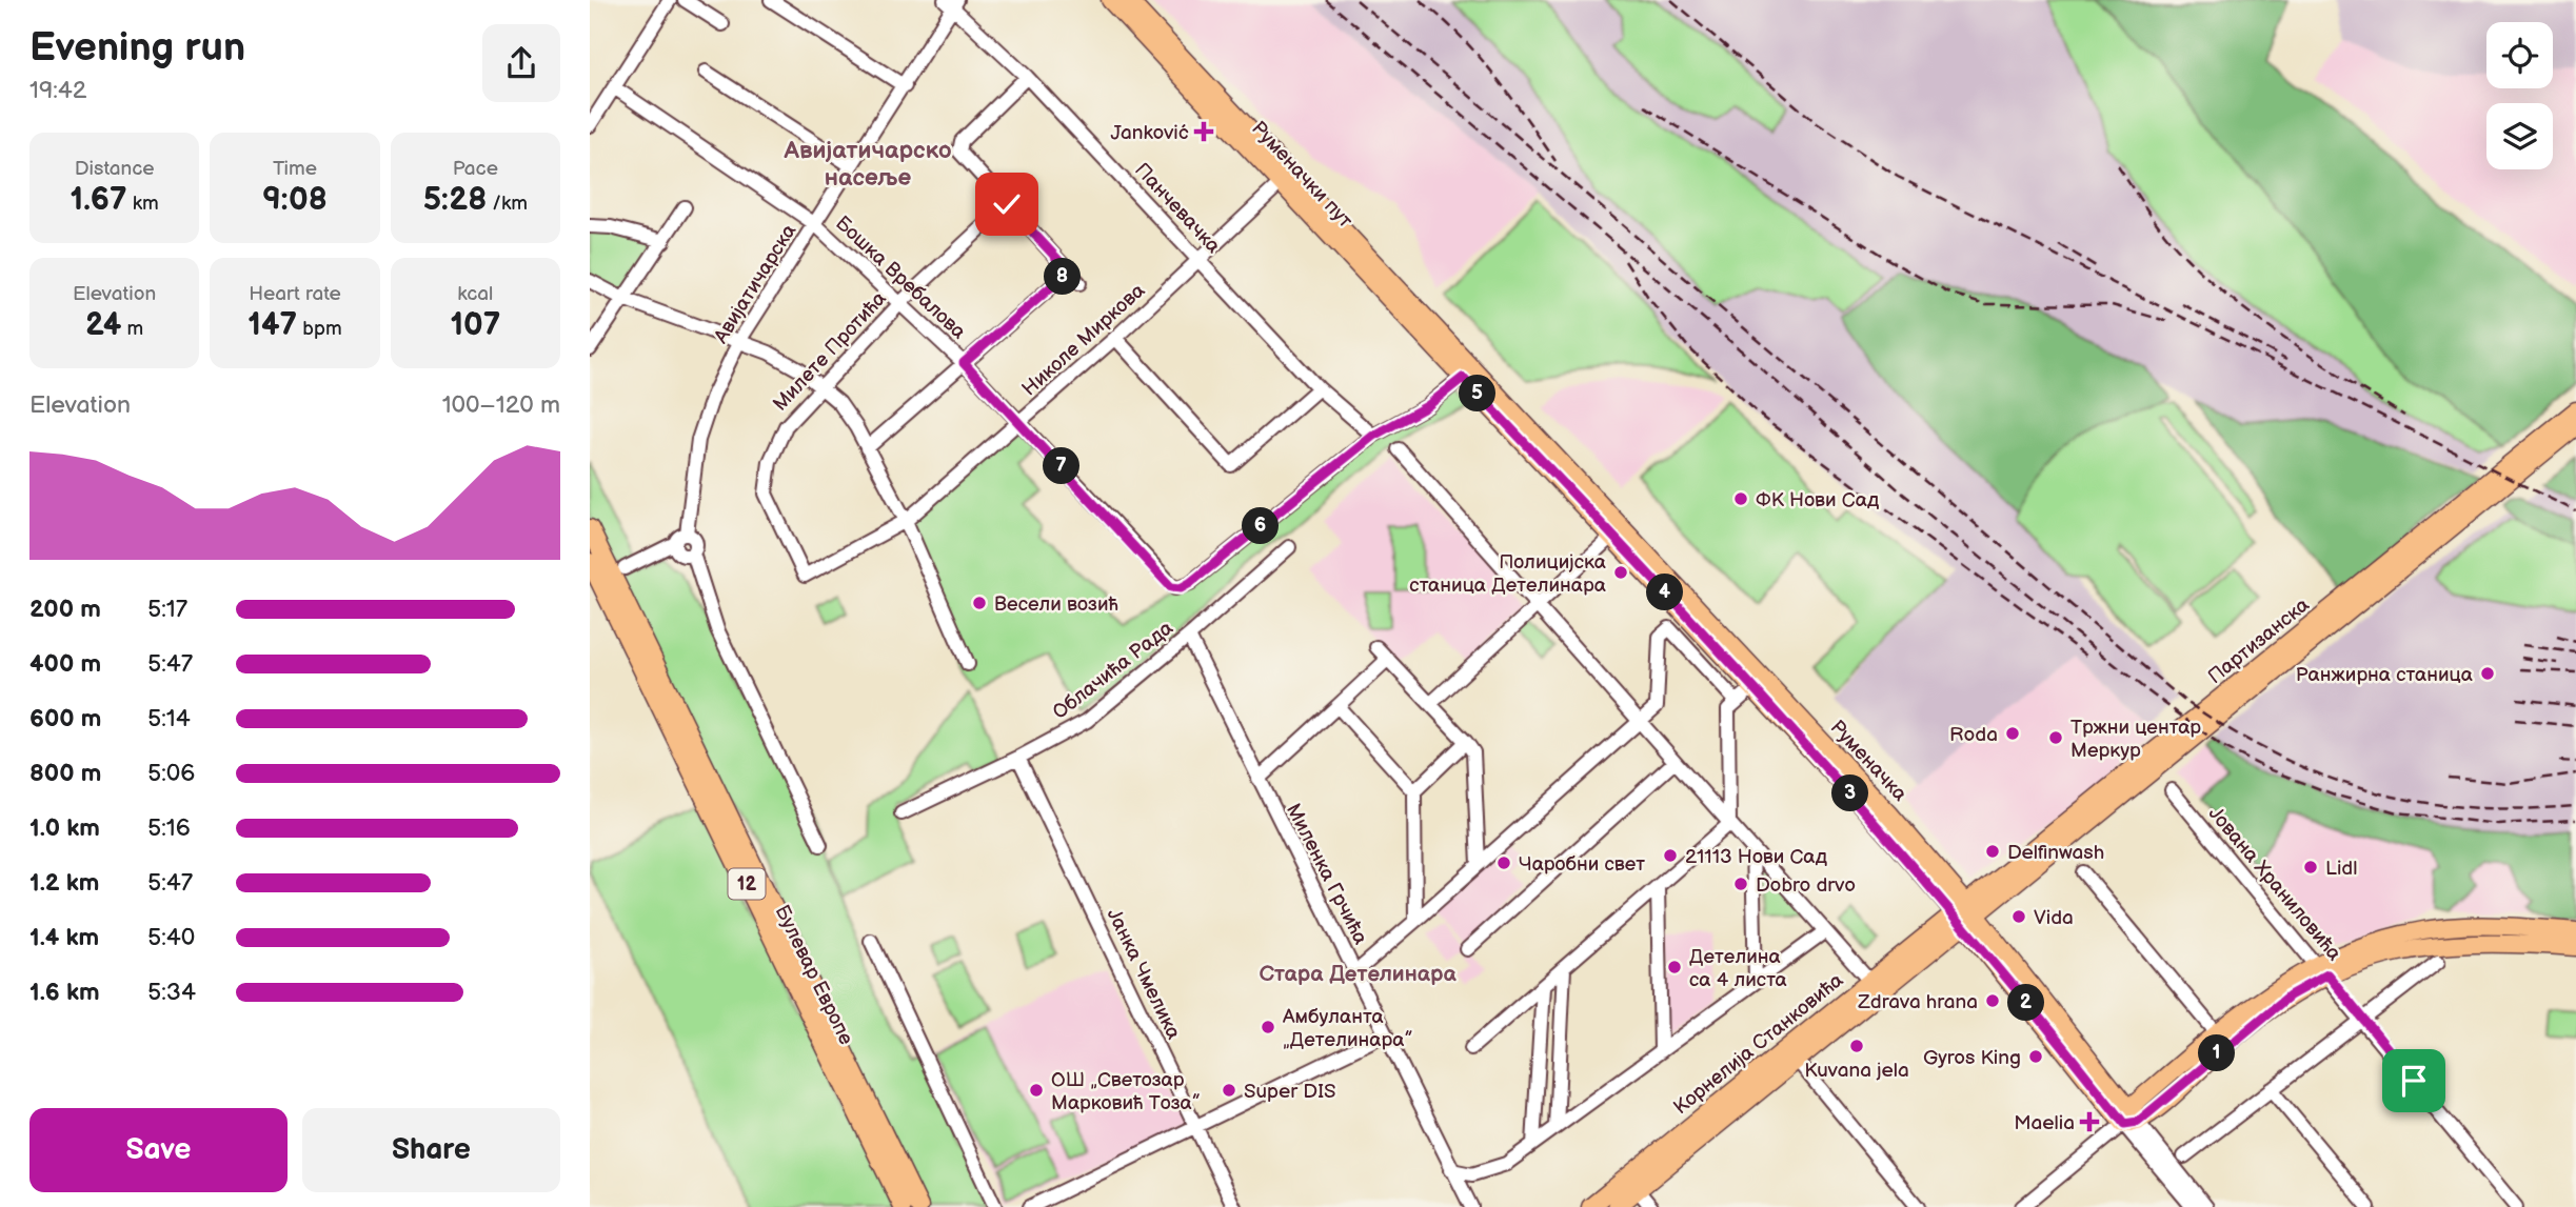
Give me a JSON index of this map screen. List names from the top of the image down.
{
  "streets": {
    "main road": [
      "Руменачки пут",
      "Партизанска",
      "Руменачка",
      "12",
      "Булевар Европе",
      "Корнелија Станковића"
    ],
    "street": [
      "Панчевачка",
      "Бошка Вребалова",
      "Авијатичарска",
      "Николе Миркова",
      "Милете Протића",
      "Облачића Рада",
      "Миленка Грчића",
      "Јована Храниловића",
      "Јанка Чмелика"
    ]
  },
  "crossings": [
    ["Руменачки пут", "Николе Миркова"],
    ["Руменачки пут", "Облачића Рада"],
    ["Руменачки пут", "Руменачка"],
    ["Панчевачка", "Авијатичарска"],
    ["Панчевачка", "Николе Миркова"],
    ["Панчевачка", "Облачића Рада"],
    ["Бошка Вребалова", "Авијатичарска"],
    ["Бошка Вребалова", "Николе Миркова"],
    ["Бошка Вребалова", "Милете Протића"],
    ["Бошка Вребалова", "Облачића Рада"],
    ["Николе Миркова", "Милете Протића"],
    ["Партизанска", "Руменачка"],
    ["Партизанска", "Корнелија Станковића"],
    ["Облачића Рада", "Руменачка"],
    ["Облачића Рада", "Миленка Грчића"],
    ["Облачића Рада", "Јанка Чмелика"],
    ["Руменачка", "Корнелија Станковића"]
  ],
  "districts": ["Авијатичарско насеље", "Стара Детелинара"],
  "places": {
    "health": ["Janković", "Maelia"],
    "other": [
      "ФК Нови Сад",
      "Полицијска станица Детелинара",
      "Весели возић",
      "Ранжирна станица",
      "Roda",
      "Тржни центар Меркур",
      "Delfinwash",
      "21113 Нови Сад",
      "Чаробни свет",
      "Lidl",
      "Dobro drvo",
      "Vida",
      "Детелина са 4 листа",
      "Zdrava hrana",
      "Амбуланта „Детелинара”",
      "Kuvana jela",
      "Gyros King",
      "ОШ „Светозар Марковић Тоза”",
      "Super DIS"
    ]
  },
  "page": {
    "heading": ["Evening run", "19:42"],
    "stats": [
      ["Distance", "1.67 km"],
      ["Time", "9:08"],
      ["Pace", "5:28 /km"],
      ["Elevation", "24 m"],
      ["Heart rate", "147 bpm"],
      ["kcal", "107"]
    ],
    "pins": [
      "8",
      "5",
      "7",
      "6",
      "4",
      "3",
      "2",
      "1"
    ],
    "chart": ["Elevation", "100–120 m"],
    "list": [
      {
        "name": "200 m",
        "note": "5:17"
      },
      {
        "name": "400 m",
        "note": "5:47"
      },
      {
        "name": "600 m",
        "note": "5:14"
      },
      {
        "name": "800 m",
        "note": "5:06"
      },
      {
        "name": "1.0 km",
        "note": "5:16"
      },
      {
        "name": "1.2 km",
        "note": "5:47"
      },
      {
        "name": "1.4 km",
        "note": "5:40"
      },
      {
        "name": "1.6 km",
        "note": "5:34"
      }
    ],
    "buttons": ["Save", "Share"]
  }
}
